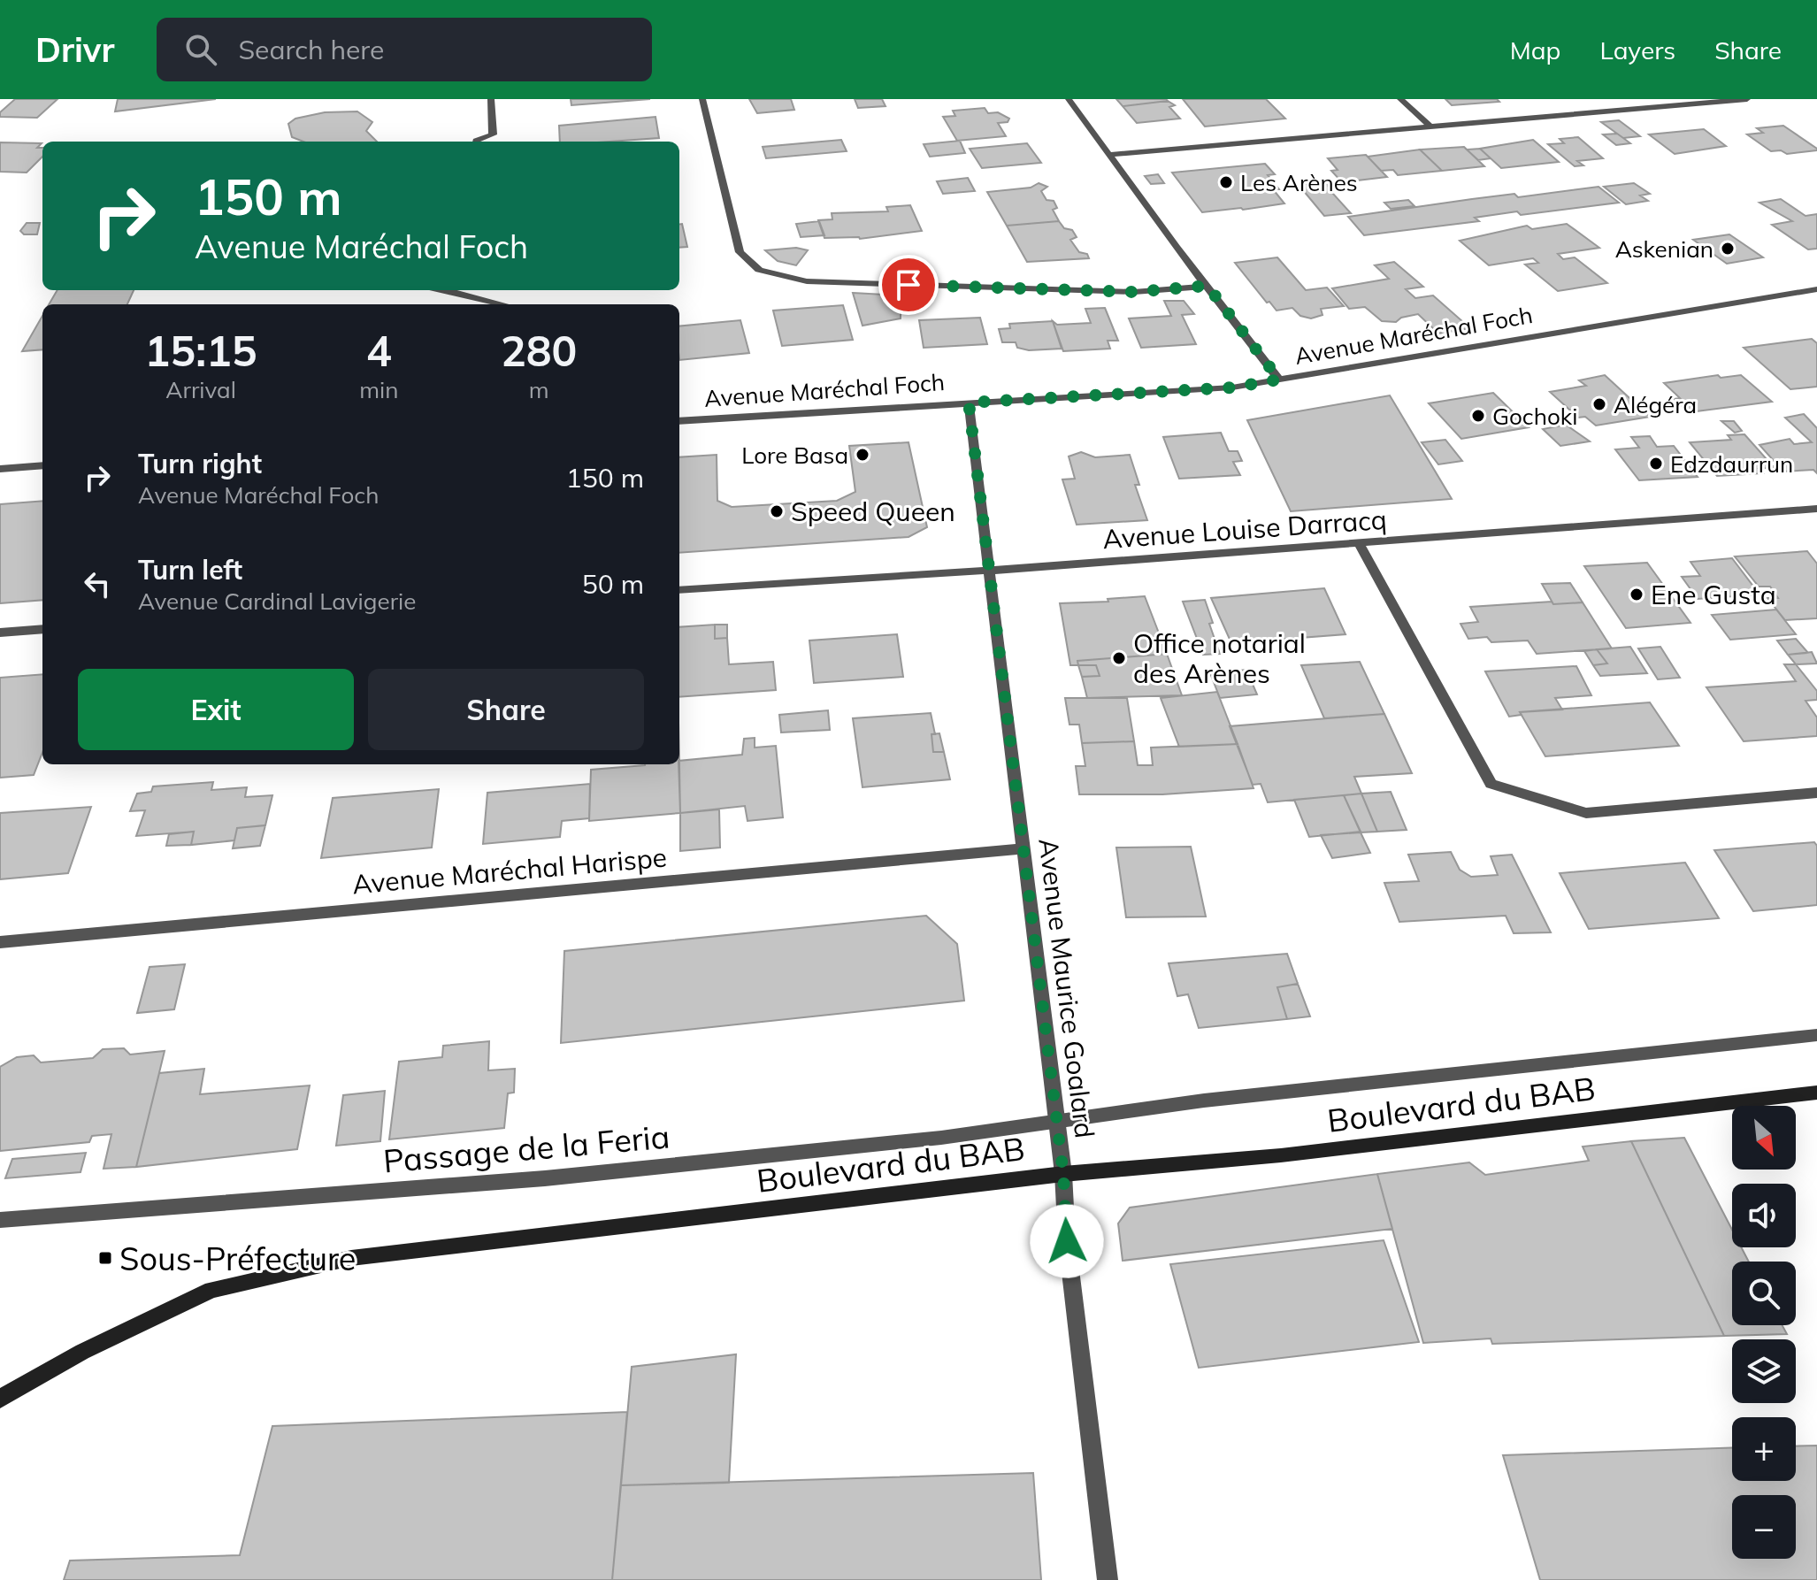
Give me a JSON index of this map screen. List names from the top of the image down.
{
  "streets": {
    "main road": ["Boulevard du BAB"],
    "street": [
      "Avenue Maréchal Foch",
      "Avenue Louise Darracq",
      "Avenue Maréchal Harispe",
      "Avenue Maurice Goalard",
      "Passage de la Feria"
    ]
  },
  "crossings": [
    ["Avenue Maréchal Foch", "Avenue Maurice Goalard"],
    ["Avenue Louise Darracq", "Avenue Maurice Goalard"],
    ["Avenue Maréchal Harispe", "Avenue Maurice Goalard"],
    ["Avenue Maurice Goalard", "Boulevard du BAB"],
    ["Avenue Maurice Goalard", "Passage de la Feria"],
    ["Boulevard du BAB", "Passage de la Feria"]
  ],
  "places": {
    "other": [
      "Les Arènes",
      "Askenian",
      "Alégéra",
      "Gochoki",
      "Lore Basa",
      "Edzdaurrun",
      "Speed Queen",
      "Ene Gusta",
      "Office notarial des Arènes"
    ],
    "transit": ["Sous-Préfecture"]
  },
  "north": "bottom right",
  "page": {
    "header": "Drivr",
    "search": "Search here",
    "nav": ["Map", "Layers", "Share"],
    "turn": ["150 m", "Avenue Maréchal Foch"],
    "eta": [
      "15:15",
      "Arrival",
      "4",
      "min",
      "280",
      "m"
    ],
    "list": [
      {
        "name": "Turn right",
        "note": "Avenue Maréchal Foch",
        "value": "150 m"
      },
      {
        "name": "Turn left",
        "note": "Avenue Cardinal Lavigerie",
        "value": "50 m"
      }
    ],
    "buttons": ["Exit", "Share"],
    "map_buttons": ["+", "−"]
  }
}
